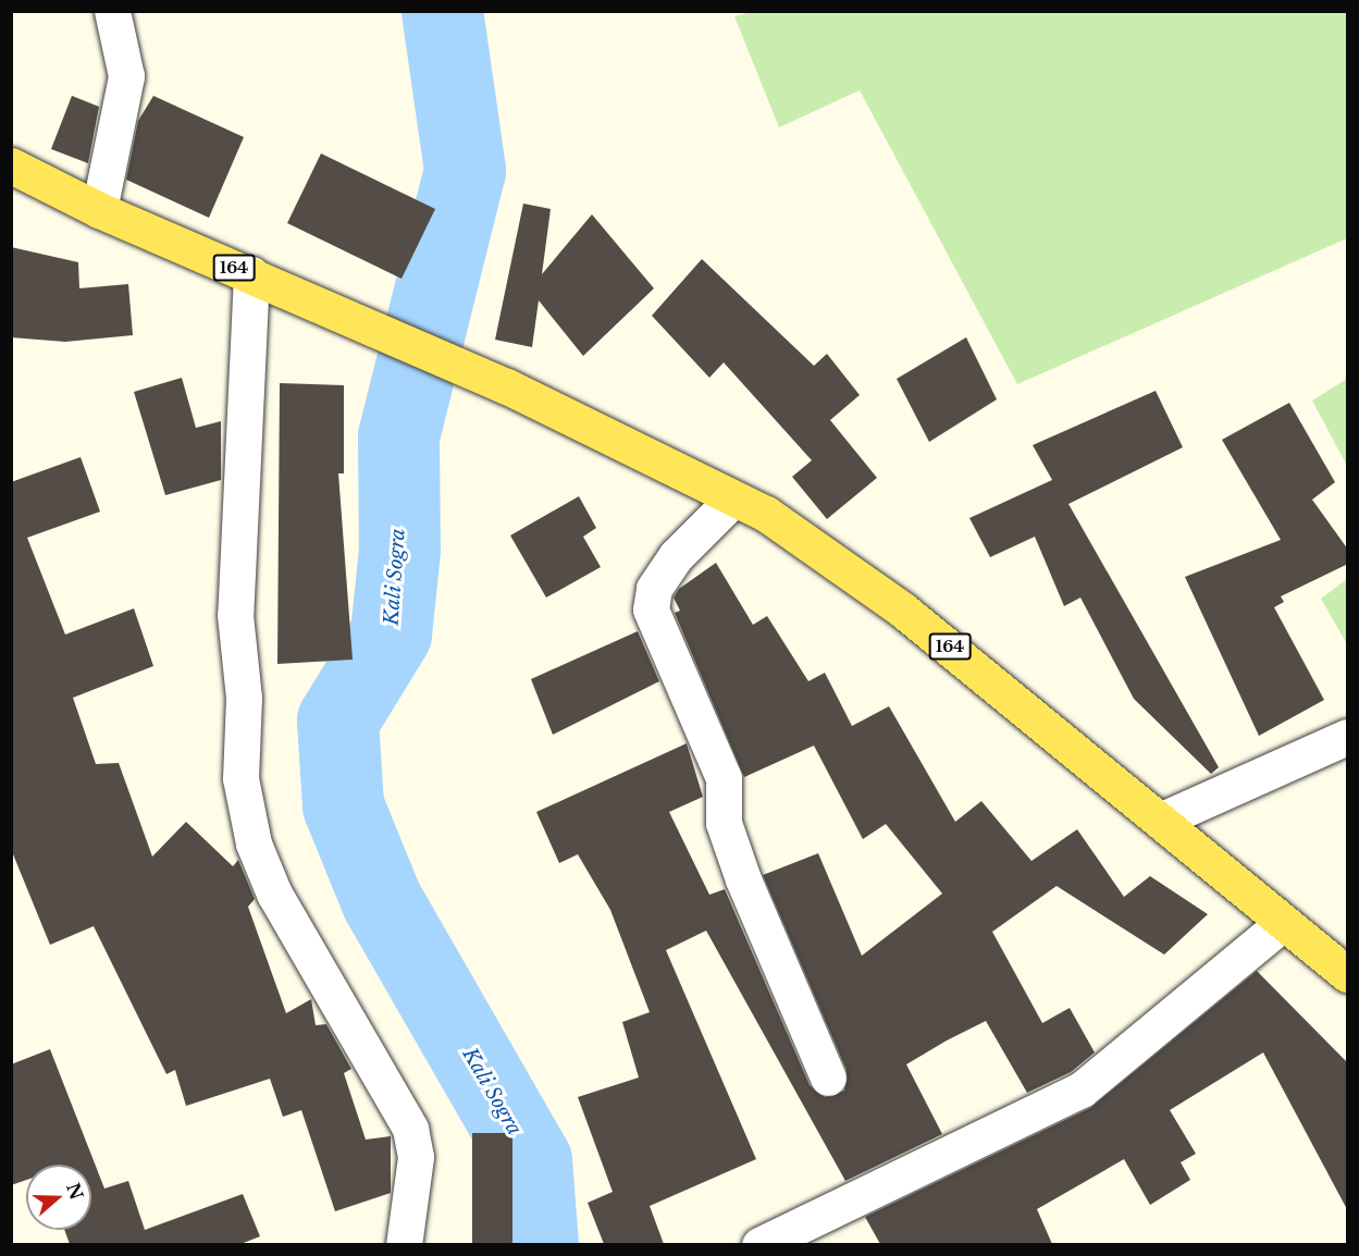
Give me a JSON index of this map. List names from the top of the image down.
{
  "streets": {
    "main road": ["164"]
  },
  "water": ["Kali Sogra"],
  "north": "right"
}
